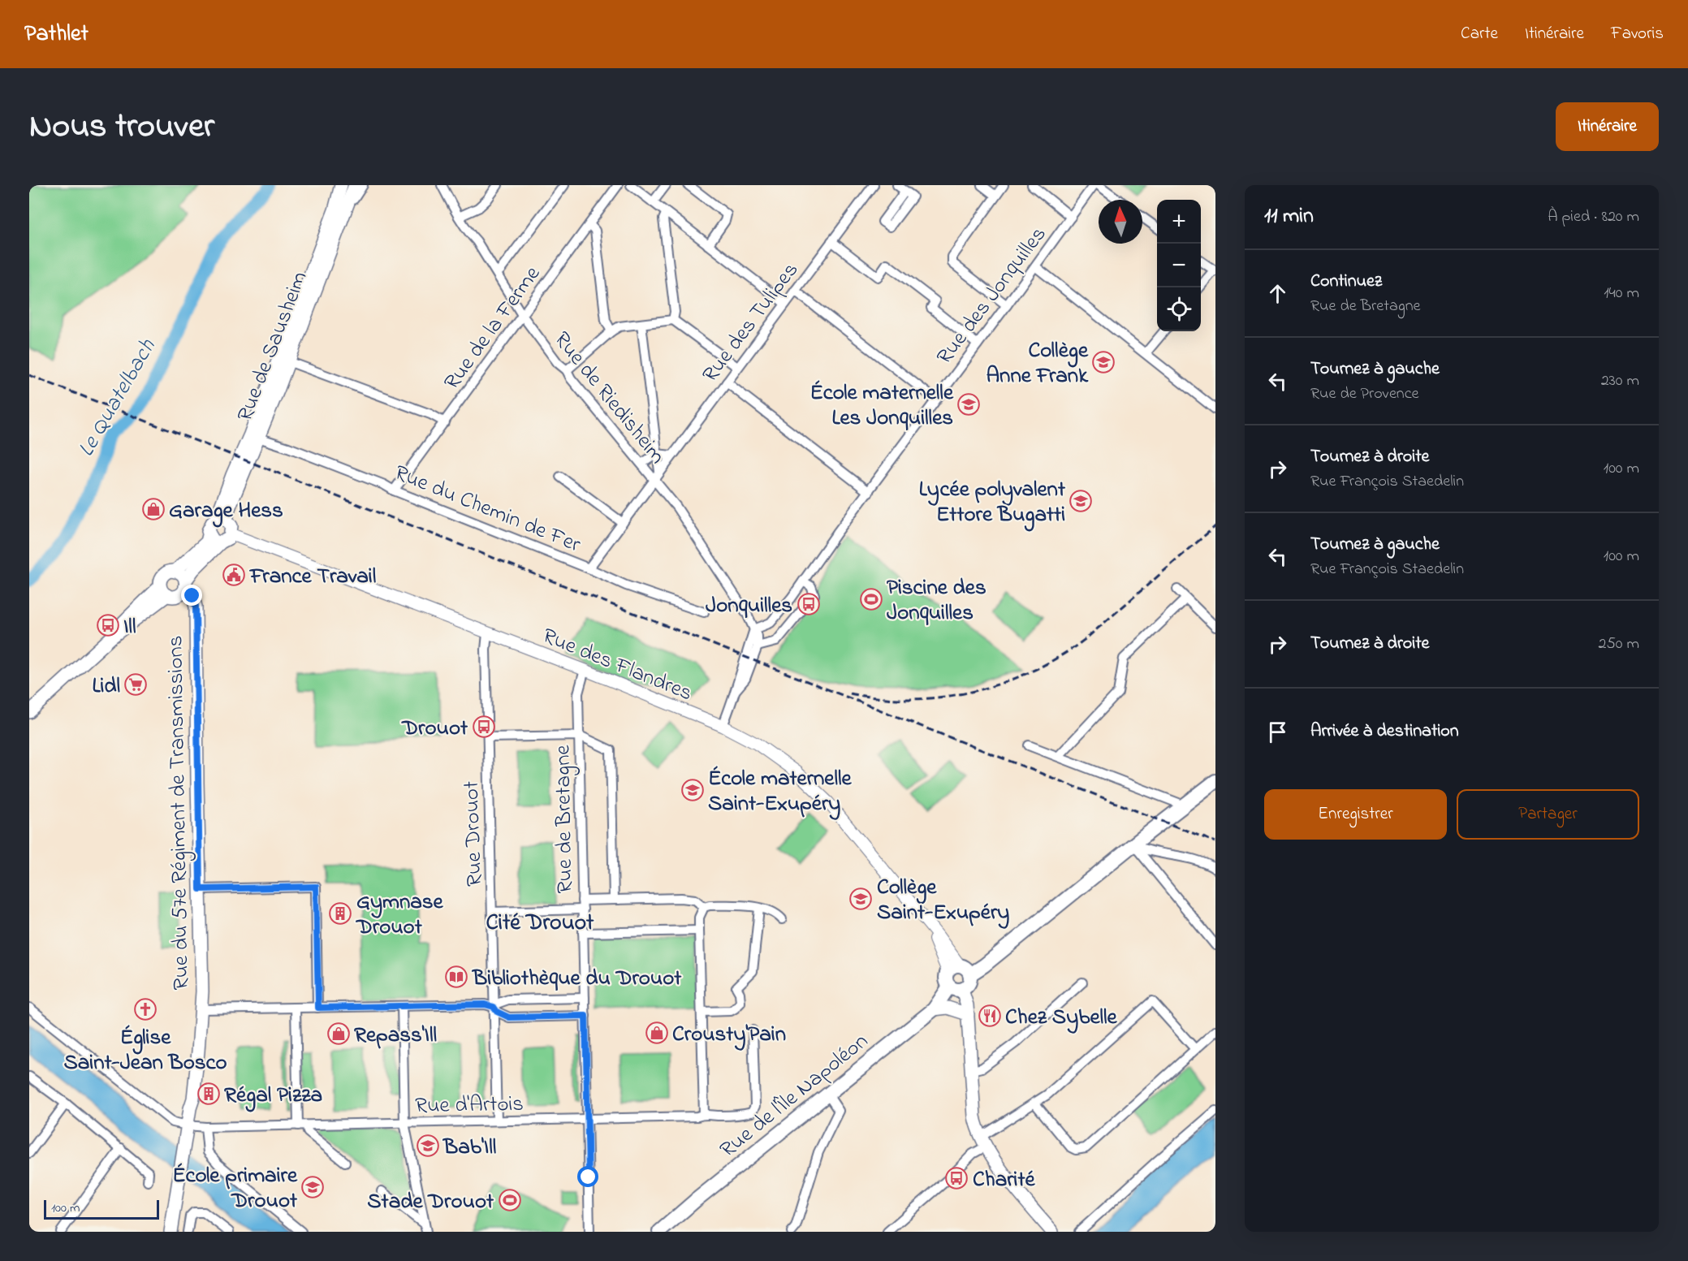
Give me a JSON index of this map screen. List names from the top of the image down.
{
  "streets": {
    "main road": ["Rue de Sausheim", "Rue du 57e Régiment de Transmissions", "Rue de l'Île Napoléon"],
    "street": [
      "Rue des Jonquilles",
      "Rue des Tulipes",
      "Rue de la Ferme",
      "Rue de Riedisheim",
      "Rue du Chemin de Fer",
      "Rue des Flandres",
      "Rue de Bretagne",
      "Rue Drouot",
      "Rue d'Artois"
    ]
  },
  "crossings": [
    ["Rue des Jonquilles", "Rue de Riedisheim"],
    ["Rue des Tulipes", "Rue de Riedisheim"],
    ["Rue des Tulipes", "Rue du Chemin de Fer"],
    ["Rue de la Ferme", "Rue de Riedisheim"],
    ["Rue de la Ferme", "Rue du Chemin de Fer"],
    ["Rue de Sausheim", "Rue du Chemin de Fer"],
    ["Rue de Sausheim", "Rue des Flandres"],
    ["Rue des Flandres", "Rue de Bretagne"],
    ["Rue des Flandres", "Rue Drouot"],
    ["Rue des Flandres", "Rue de l'Île Napoléon"],
    ["Rue de Bretagne", "Rue d'Artois"],
    ["Rue Drouot", "Rue d'Artois"]
  ],
  "districts": ["Cité Drouot"],
  "water": ["Le Quatelbach"],
  "places": {
    "school or university": [
      "Collège Anne Frank",
      "École maternelle Les Jonquilles",
      "Lycée polyvalent Ettore Bugatti",
      "École maternelle Saint-Exupéry",
      "Collège Saint-Exupéry",
      "Bab'Ill",
      "École primaire Drouot"
    ],
    "shop": ["Garage Hess", "Crousty'Pain", "Repass'Ill"],
    "public building": ["France Travail"],
    "sports": ["Piscine des Jonquilles", "Stade Drouot"],
    "bus stop": [
      "Jonquilles",
      "Ill",
      "Drouot",
      "Charité"
    ],
    "supermarket": ["Lidl"],
    "building": ["Gymnase Drouot", "Régal Pizza"],
    "library": ["Bibliothèque du Drouot"],
    "church": ["Église Saint-Jean Bosco"],
    "restaurant": ["Chez Sybelle"]
  },
  "scale_bar": "100 m",
  "north": "top",
  "page": {
    "header": "Pathlet",
    "nav": ["Carte", "Itinéraire", "Favoris"],
    "title": "Nous trouver",
    "buttons": [
      "Itinéraire",
      ["Enregistrer", "Partager"]
    ],
    "heading": ["11 min", "À pied · 820 m"],
    "map_buttons": ["+", "−"],
    "list": [
      ["Continuez", "Rue de Bretagne", "140 m"],
      ["Tournez à gauche", "Rue de Provence", "230 m"],
      ["Tournez à droite", "Rue François Staedelin", "100 m"],
      ["Tournez à gauche", "Rue François Staedelin", "100 m"],
      ["Tournez à droite", "250 m"],
      "Arrivée à destination"
    ],
    "scale": "100 m"
  }
}
